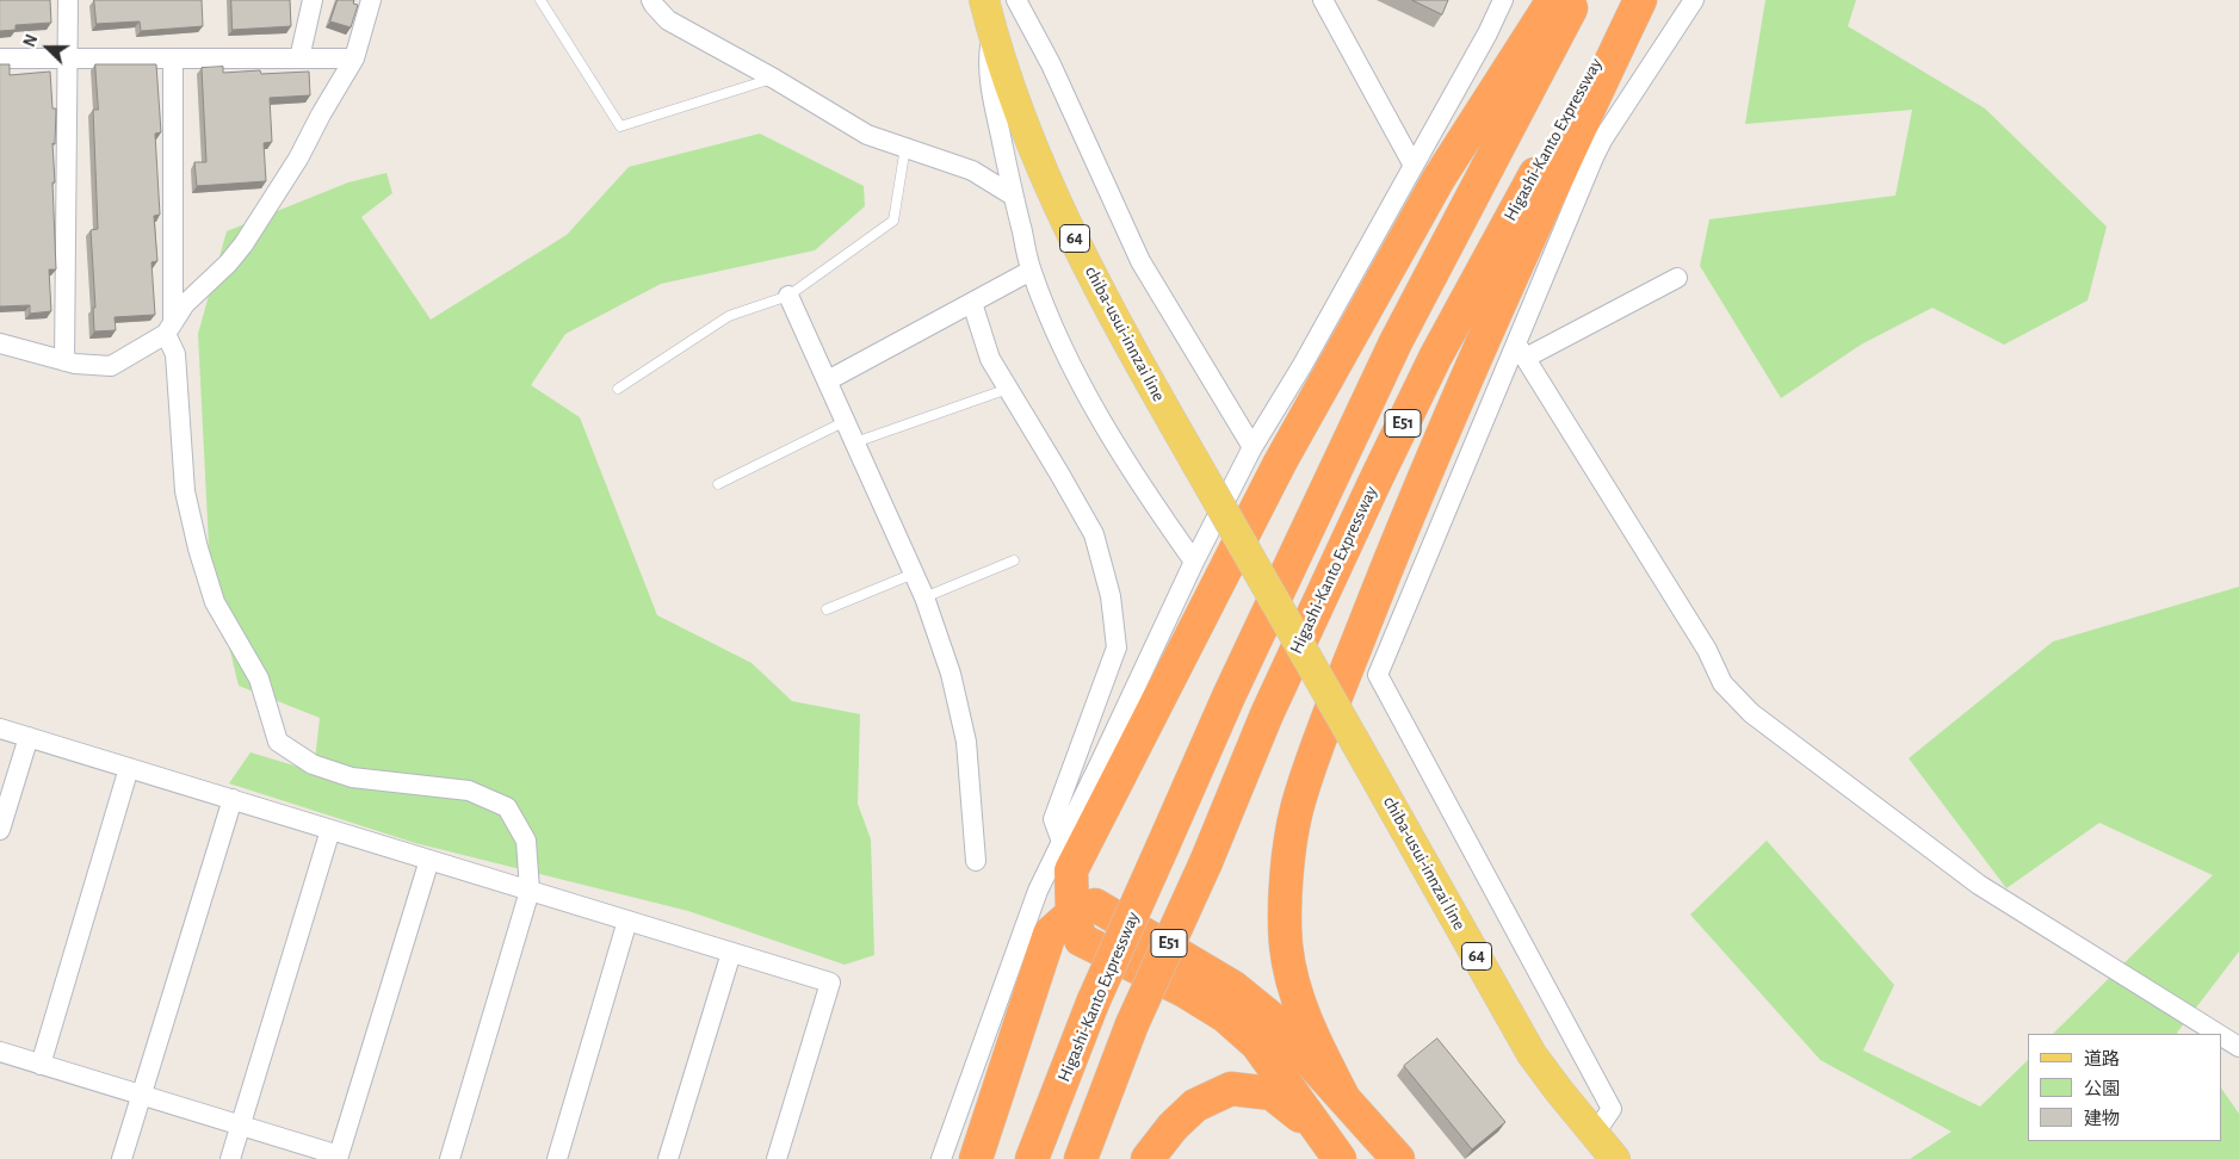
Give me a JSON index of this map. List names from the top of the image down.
{
  "streets": {
    "highway": ["Higashi-Kanto Expressway", "E51"],
    "main road": ["64", "chiba-usui-innzai line"]
  },
  "legend": ["道路", "公園", "建物"],
  "north": "left"
}
